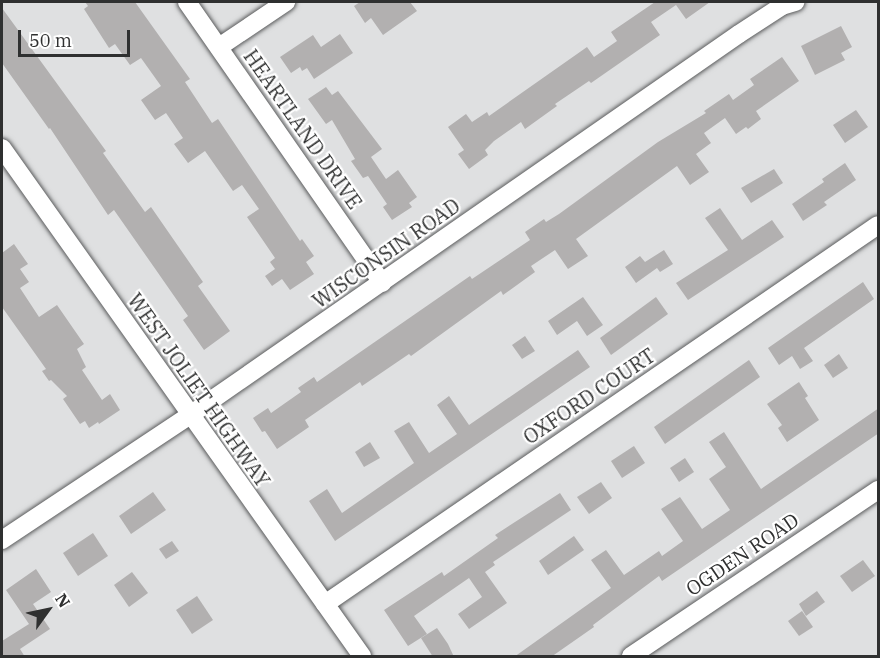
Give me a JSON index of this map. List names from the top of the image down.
{
  "streets": {
    "street": [
      "HEARTLAND DRIVE",
      "WISCONSIN ROAD",
      "WEST JOLIET HIGHWAY",
      "OXFORD COURT",
      "OGDEN ROAD"
    ]
  },
  "crossings": [
    ["HEARTLAND DRIVE", "WISCONSIN ROAD"],
    ["WISCONSIN ROAD", "WEST JOLIET HIGHWAY"],
    ["WEST JOLIET HIGHWAY", "OXFORD COURT"]
  ],
  "scale_bar": "50 m",
  "north": "top right"
}
